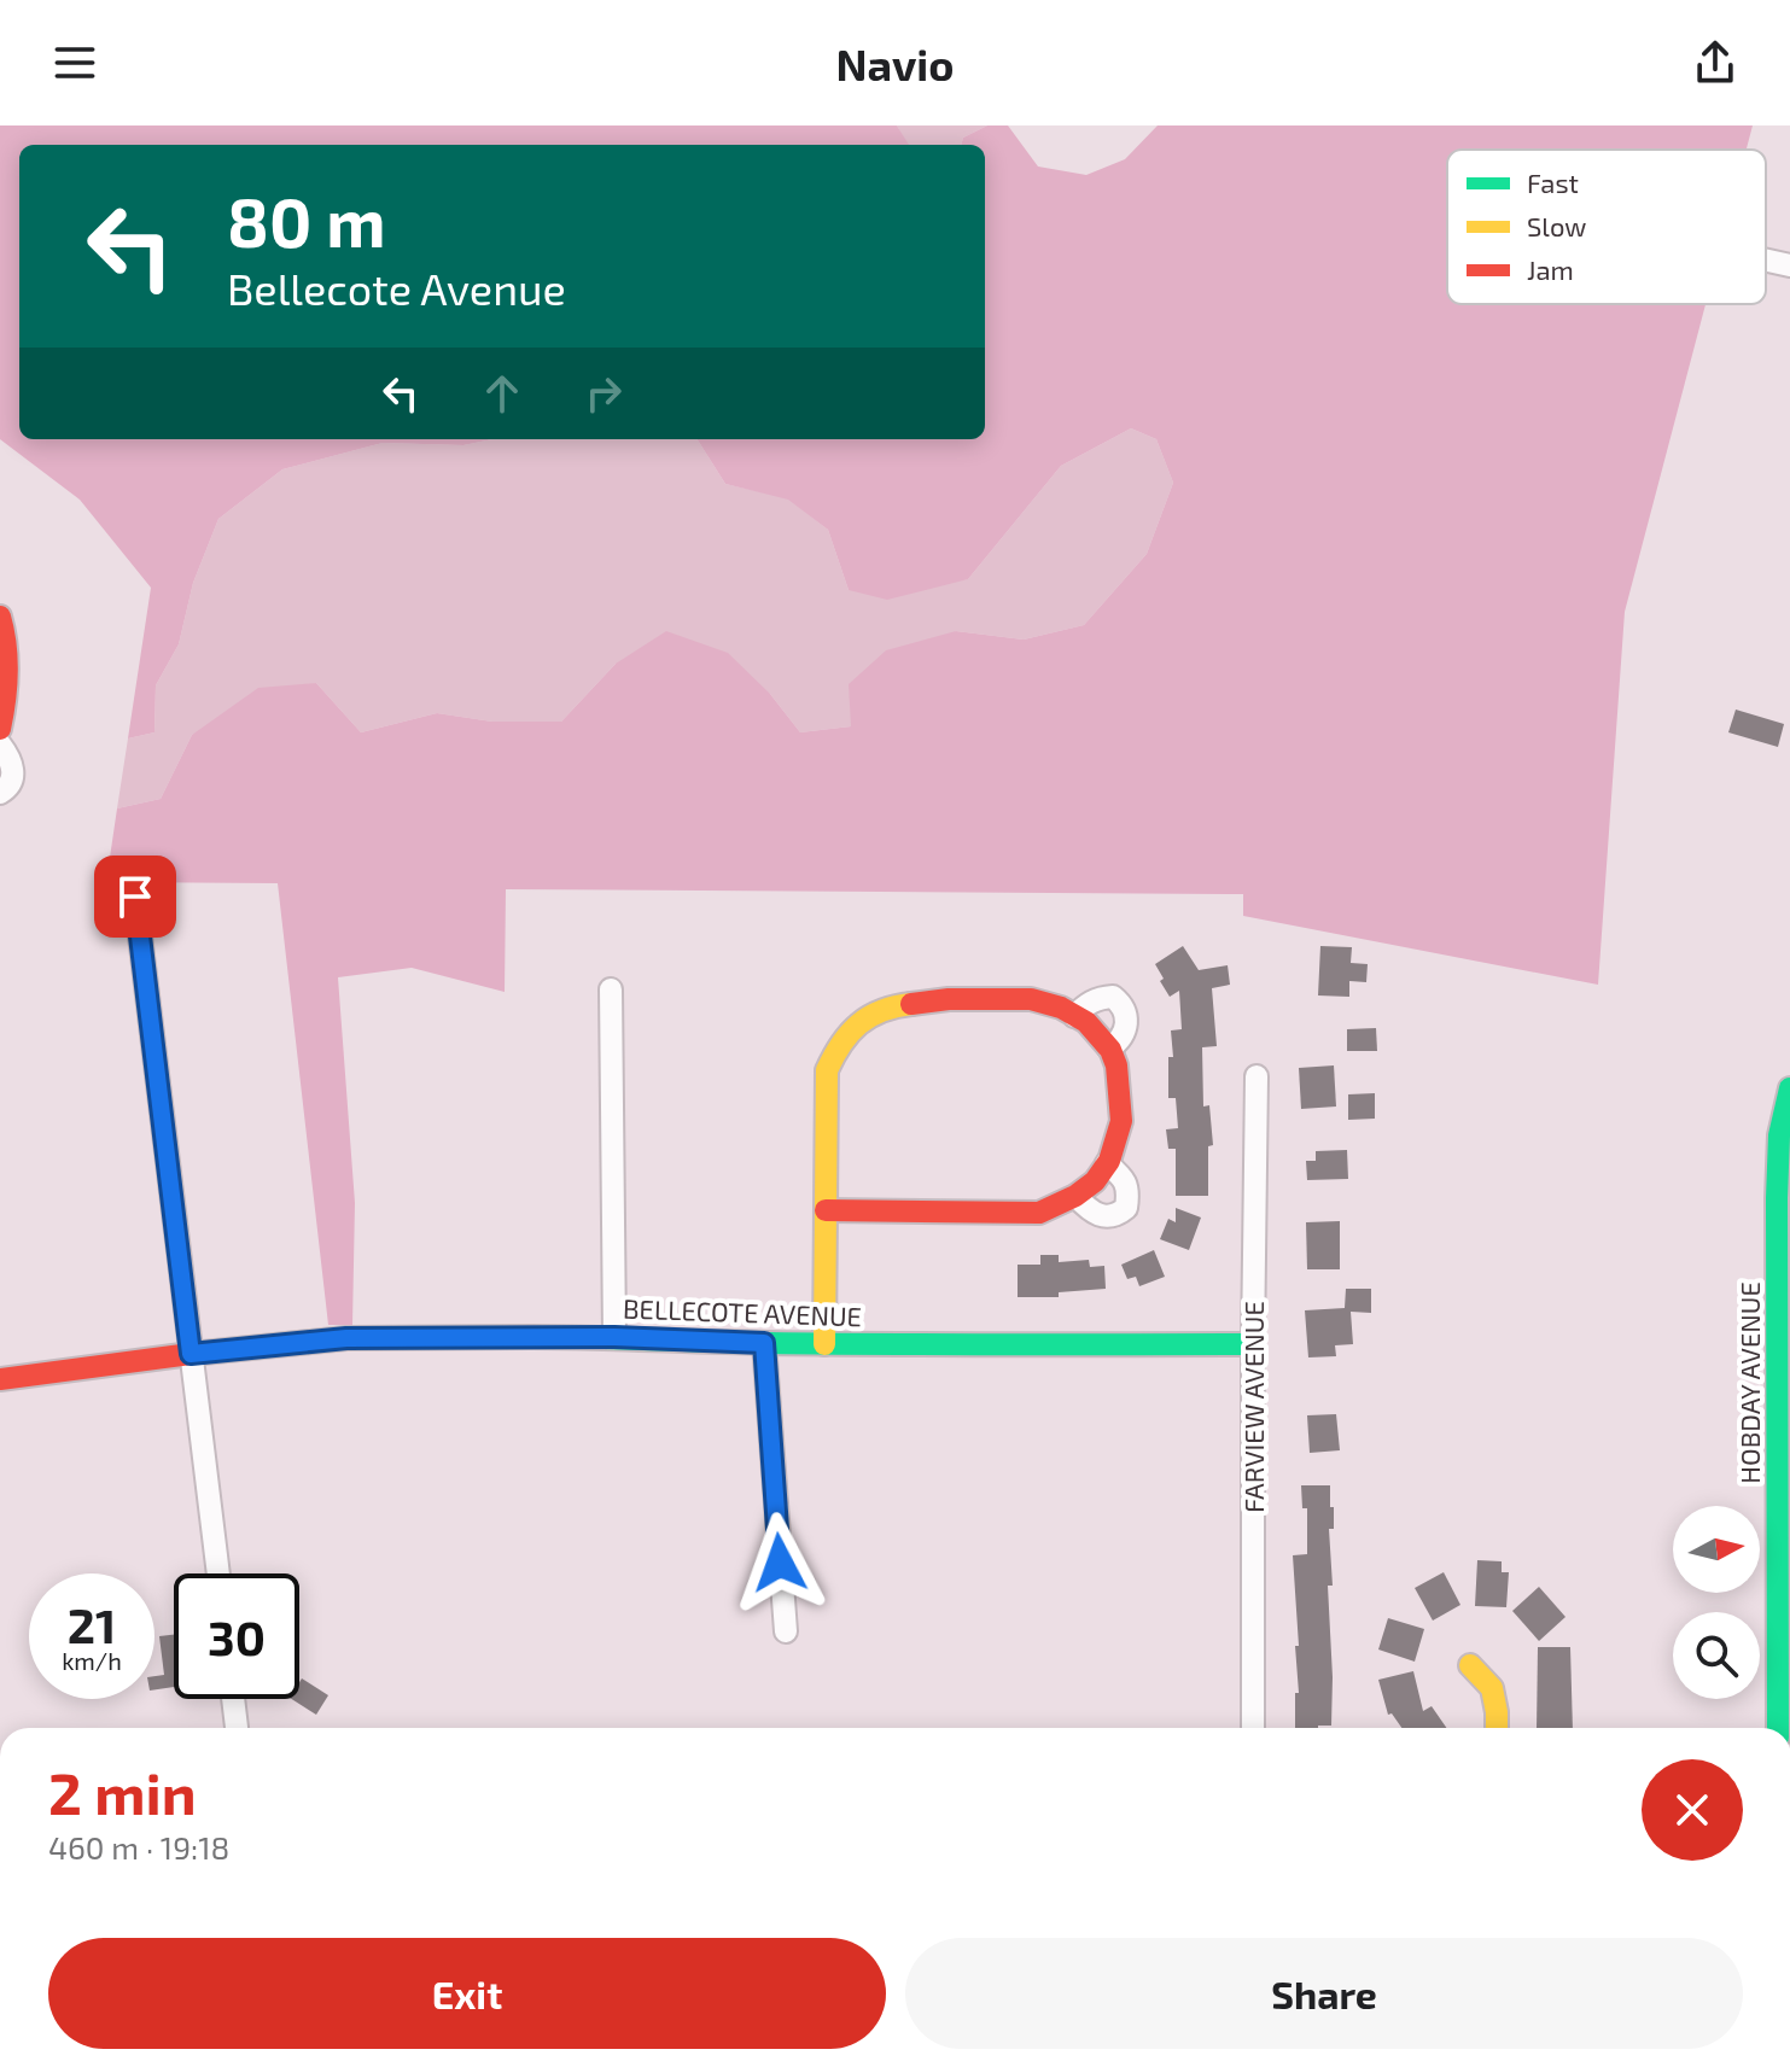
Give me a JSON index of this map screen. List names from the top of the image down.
{
  "streets": {
    "street": ["BELLECOTE AVENUE", "HOBDAY AVENUE", "FARVIEW AVENUE"]
  },
  "crossings": [
    ["BELLECOTE AVENUE", "FARVIEW AVENUE"]
  ],
  "legend": ["Fast", "Slow", "Jam"],
  "north": "right",
  "page": {
    "header": "Navio",
    "turn": ["80 m", "Bellecote Avenue"],
    "speed": "21 km/h",
    "limit": "30",
    "heading": ["2 min", "460 m · 19:18"],
    "buttons": ["Exit", "Share"]
  }
}
